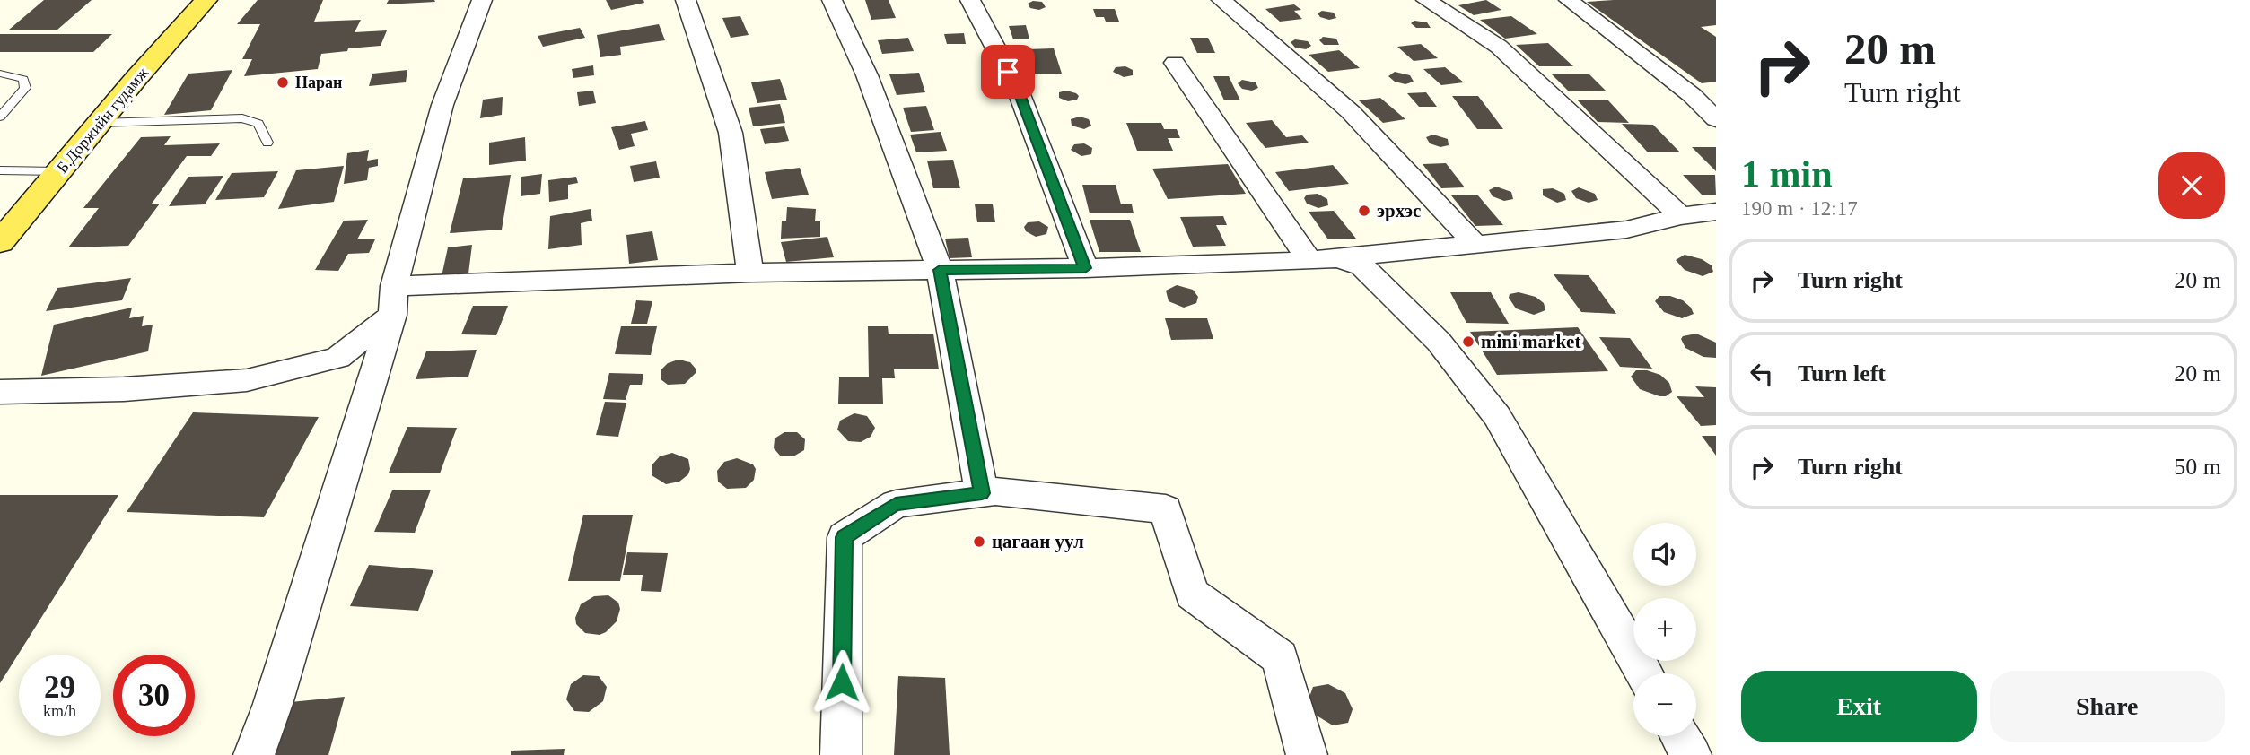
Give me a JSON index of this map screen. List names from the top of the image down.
{
  "streets": {
    "main road": ["Б.Доржийн гудамж"]
  },
  "places": [
    "Наран",
    "эрхэс",
    "mini market",
    "цагаан уул"
  ],
  "page": {
    "turn": ["20 m", "Turn right"],
    "heading": ["1 min", "190 m · 12:17"],
    "list": [
      {
        "name": "Turn right",
        "value": "20 m"
      },
      {
        "name": "Turn left",
        "value": "20 m"
      },
      {
        "name": "Turn right",
        "value": "50 m"
      }
    ],
    "map_buttons": ["+", "−"],
    "speed": "29 km/h",
    "limit": "30",
    "buttons": ["Exit", "Share"]
  }
}
